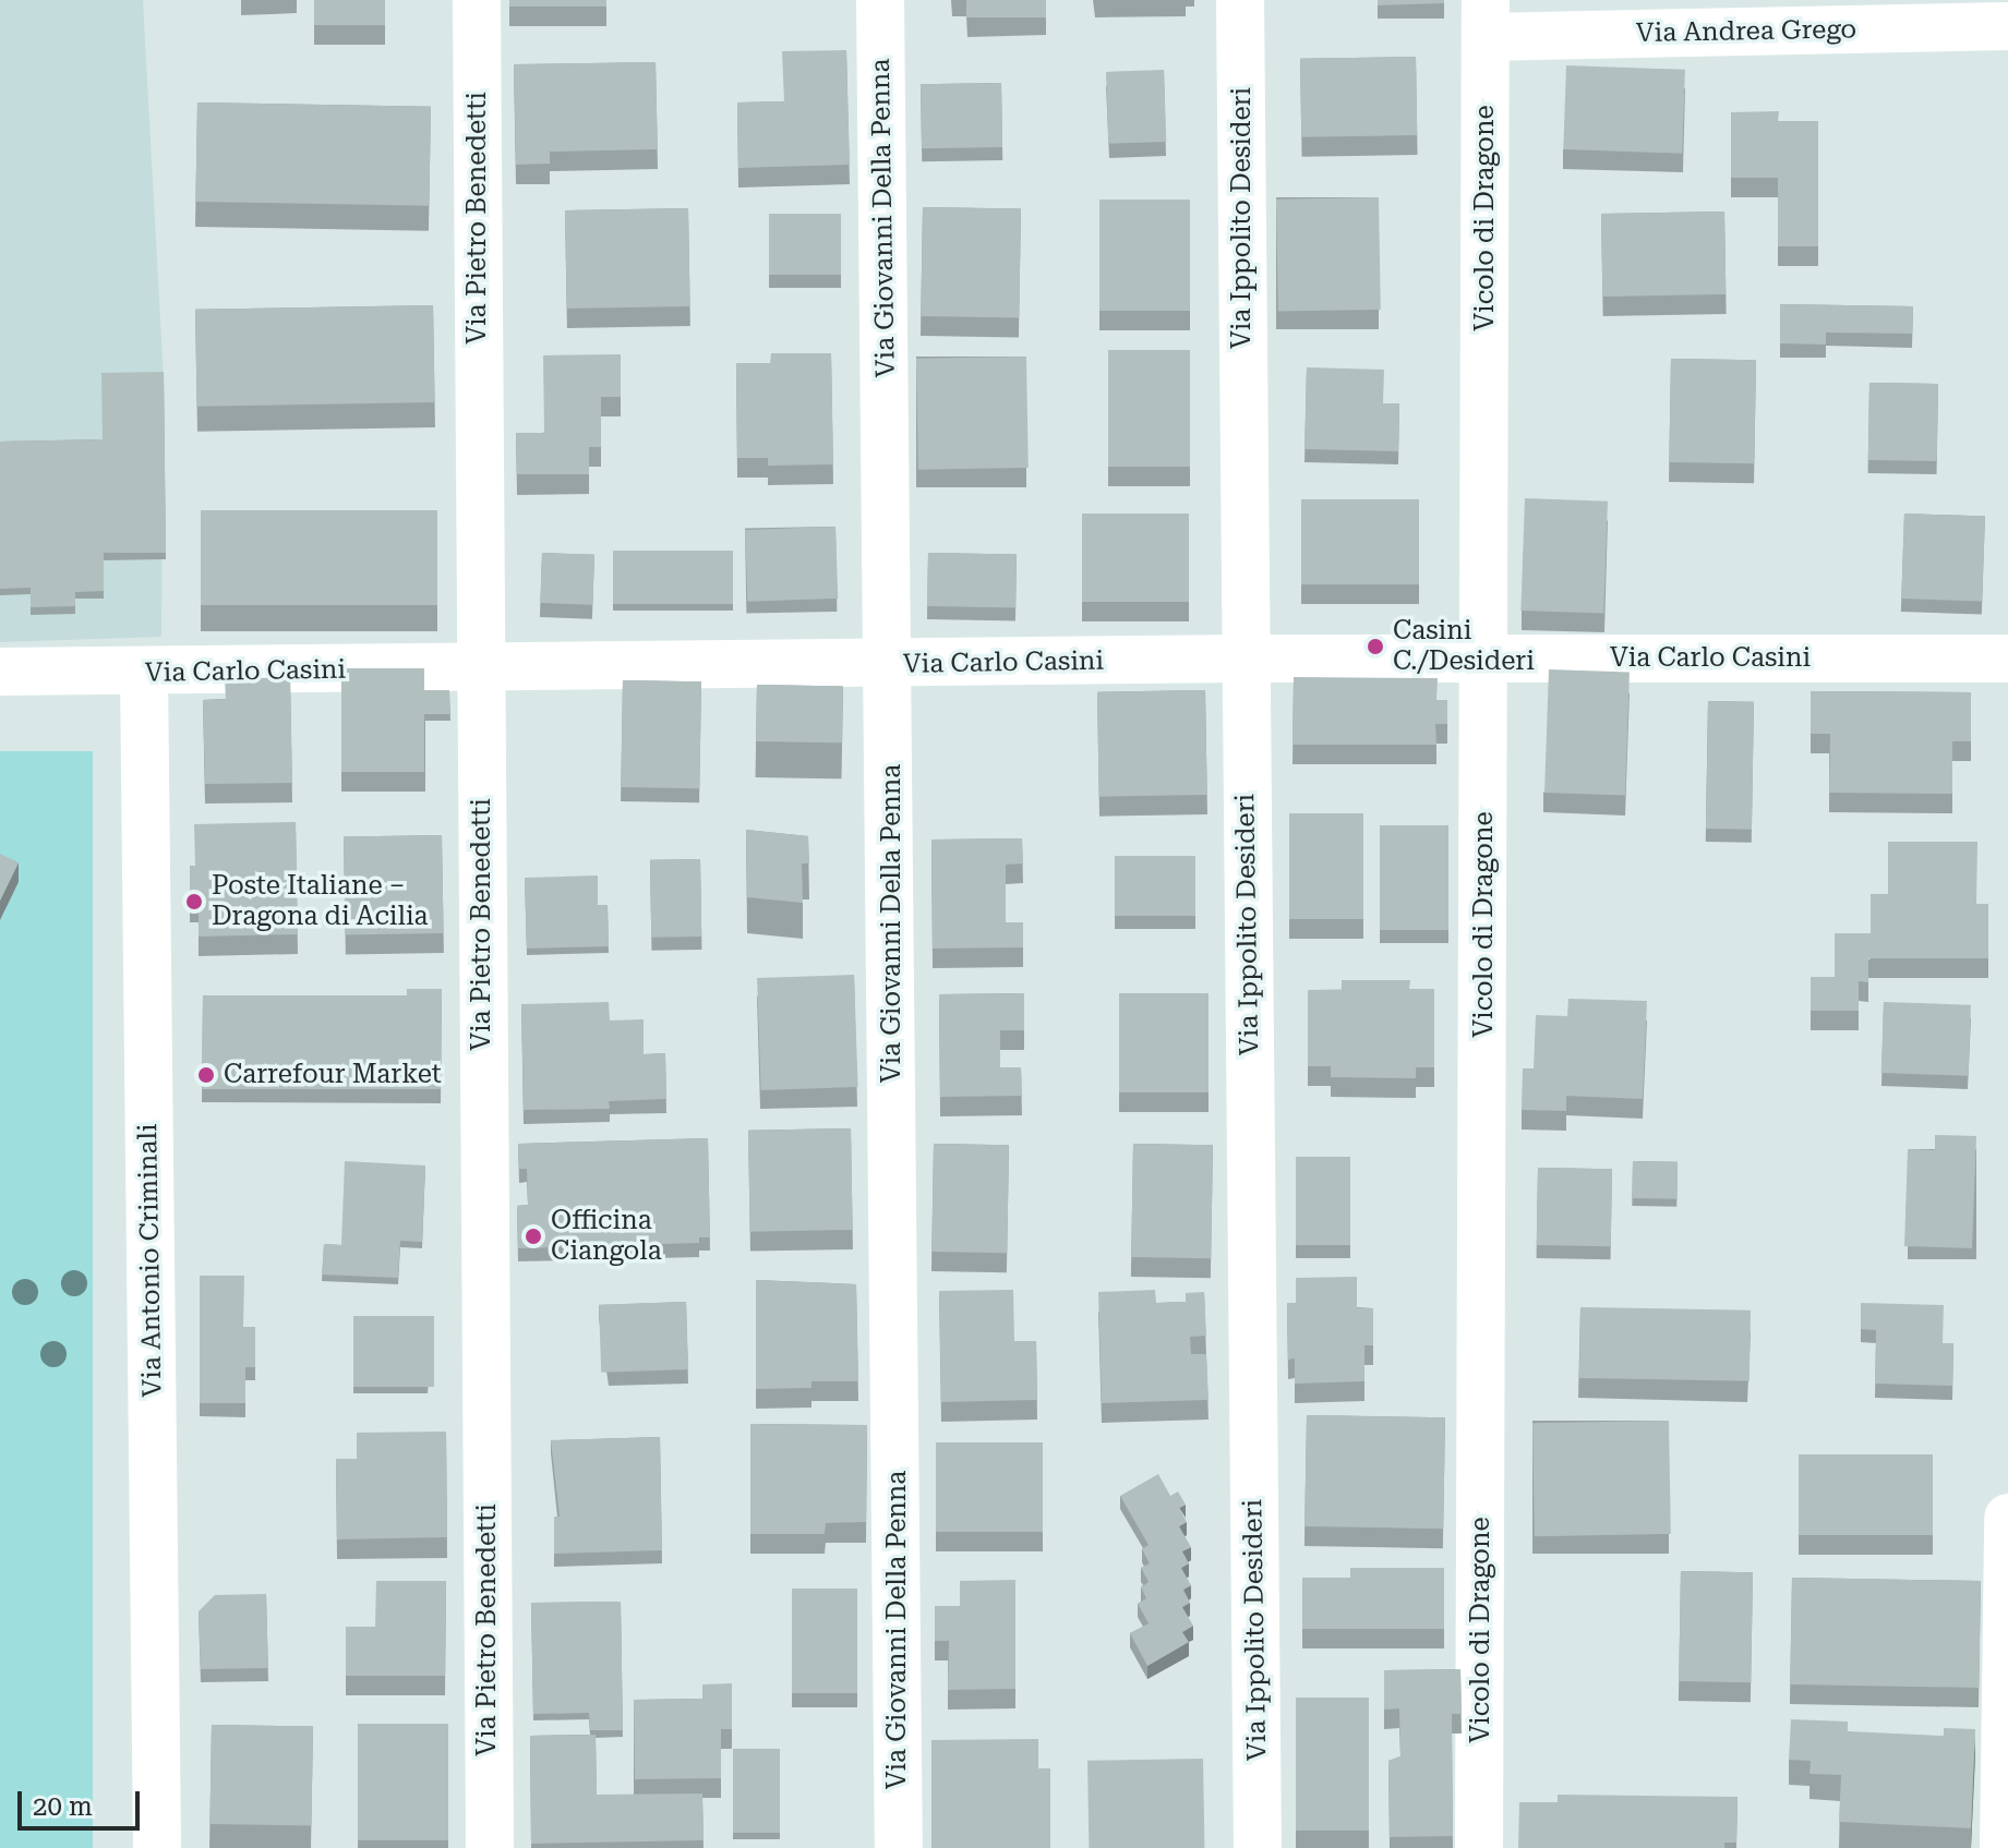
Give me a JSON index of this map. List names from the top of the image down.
{
  "streets": {
    "street": [
      "Via Andrea Grego",
      "Via Pietro Benedetti",
      "Via Giovanni Della Penna",
      "Via Ippolito Desideri",
      "Vicolo di Dragone",
      "Via Carlo Casini",
      "Via Antonio Criminali"
    ]
  },
  "crossings": [
    ["Via Andrea Grego", "Vicolo di Dragone"],
    ["Via Pietro Benedetti", "Via Carlo Casini"],
    ["Via Giovanni Della Penna", "Via Carlo Casini"],
    ["Via Ippolito Desideri", "Via Carlo Casini"],
    ["Vicolo di Dragone", "Via Carlo Casini"],
    ["Via Carlo Casini", "Via Antonio Criminali"]
  ],
  "places": [
    "Casini C./Desideri",
    "Poste Italiane – Dragona di Acilia",
    "Carrefour Market",
    "Officina Ciangola"
  ],
  "scale_bar": "20 m"
}
